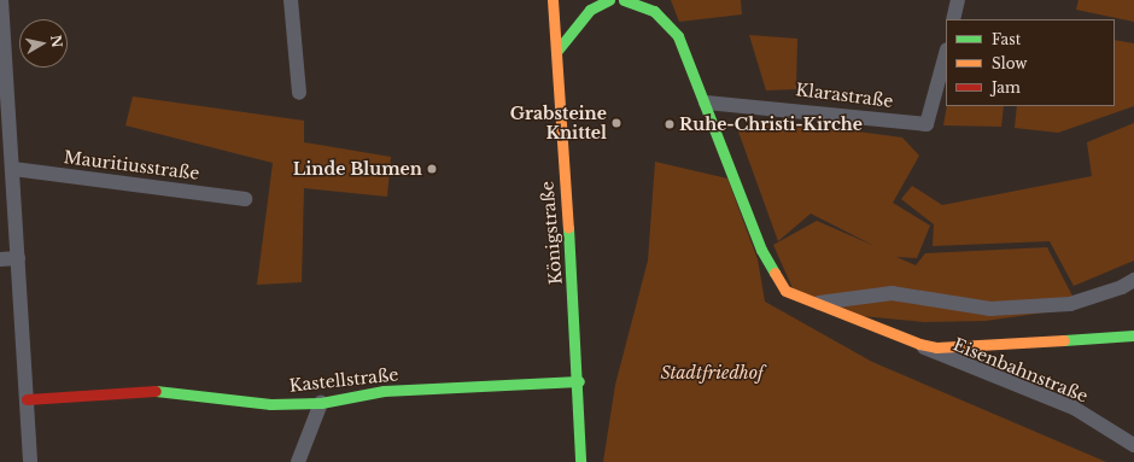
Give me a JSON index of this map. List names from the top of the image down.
{
  "streets": {
    "street": [
      "Klarastraße",
      "Mauritiusstraße",
      "Königstraße",
      "Eisenbahnstraße",
      "Kastellstraße"
    ]
  },
  "crossings": [
    ["Klarastraße", "Eisenbahnstraße"],
    ["Königstraße", "Kastellstraße"]
  ],
  "parks": ["Stadtfriedhof"],
  "places": ["Grabsteine Knittel", "Ruhe-Christi-Kirche", "Linde Blumen"],
  "legend": ["Fast", "Slow", "Jam"],
  "north": "right"
}
